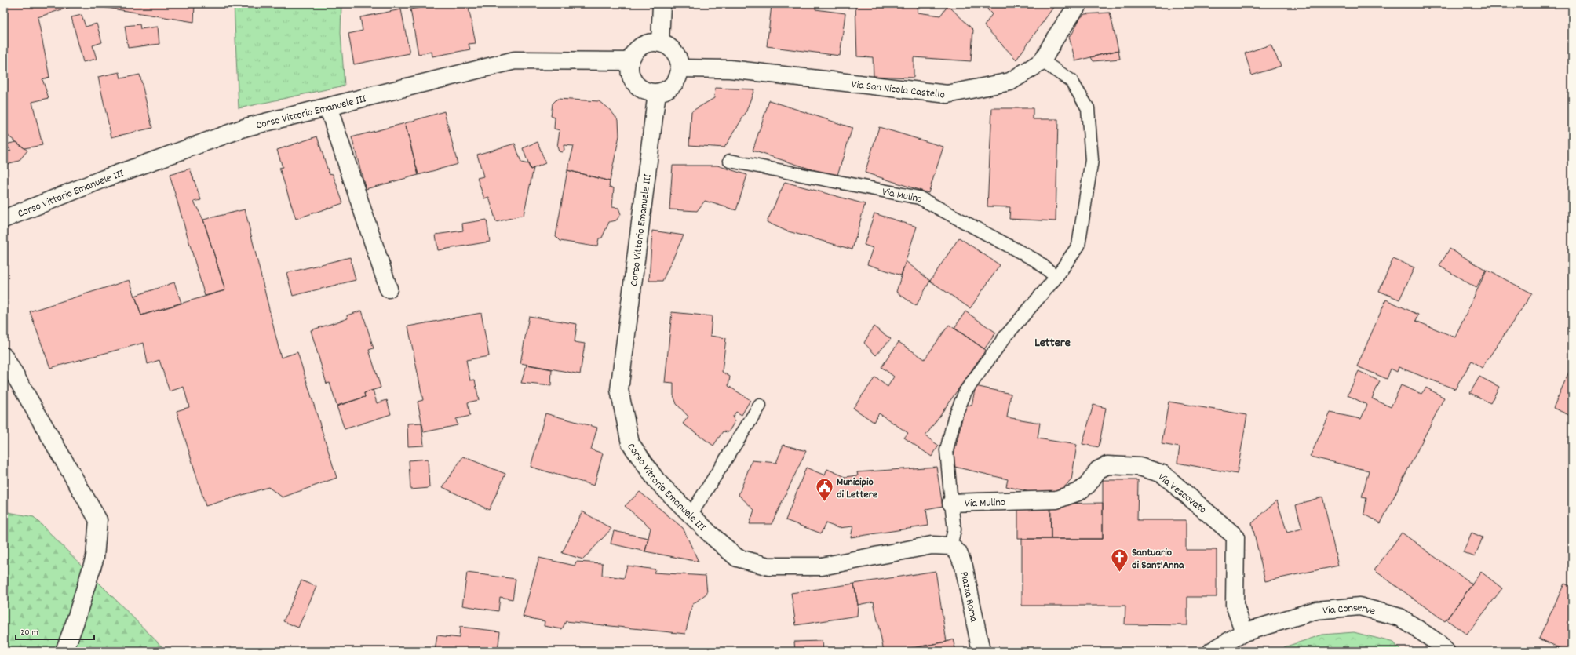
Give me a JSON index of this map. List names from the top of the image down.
{
  "streets": {
    "street": [
      "Via San Nicola Castello",
      "Corso Vittorio Emanuele III",
      "Via Mulino",
      "Via Vescovato",
      "Piazza Roma",
      "Via Conserve"
    ]
  },
  "crossings": [
    ["Via San Nicola Castello", "Corso Vittorio Emanuele III"],
    ["Corso Vittorio Emanuele III", "Piazza Roma"],
    ["Via Mulino", "Via Vescovato"],
    ["Via Vescovato", "Via Conserve"]
  ],
  "districts": ["Lettere"],
  "places": {
    "public building": ["Municipio di Lettere"],
    "church": ["Santuario di Sant'Anna"]
  },
  "scale_bar": "20 m"
}
